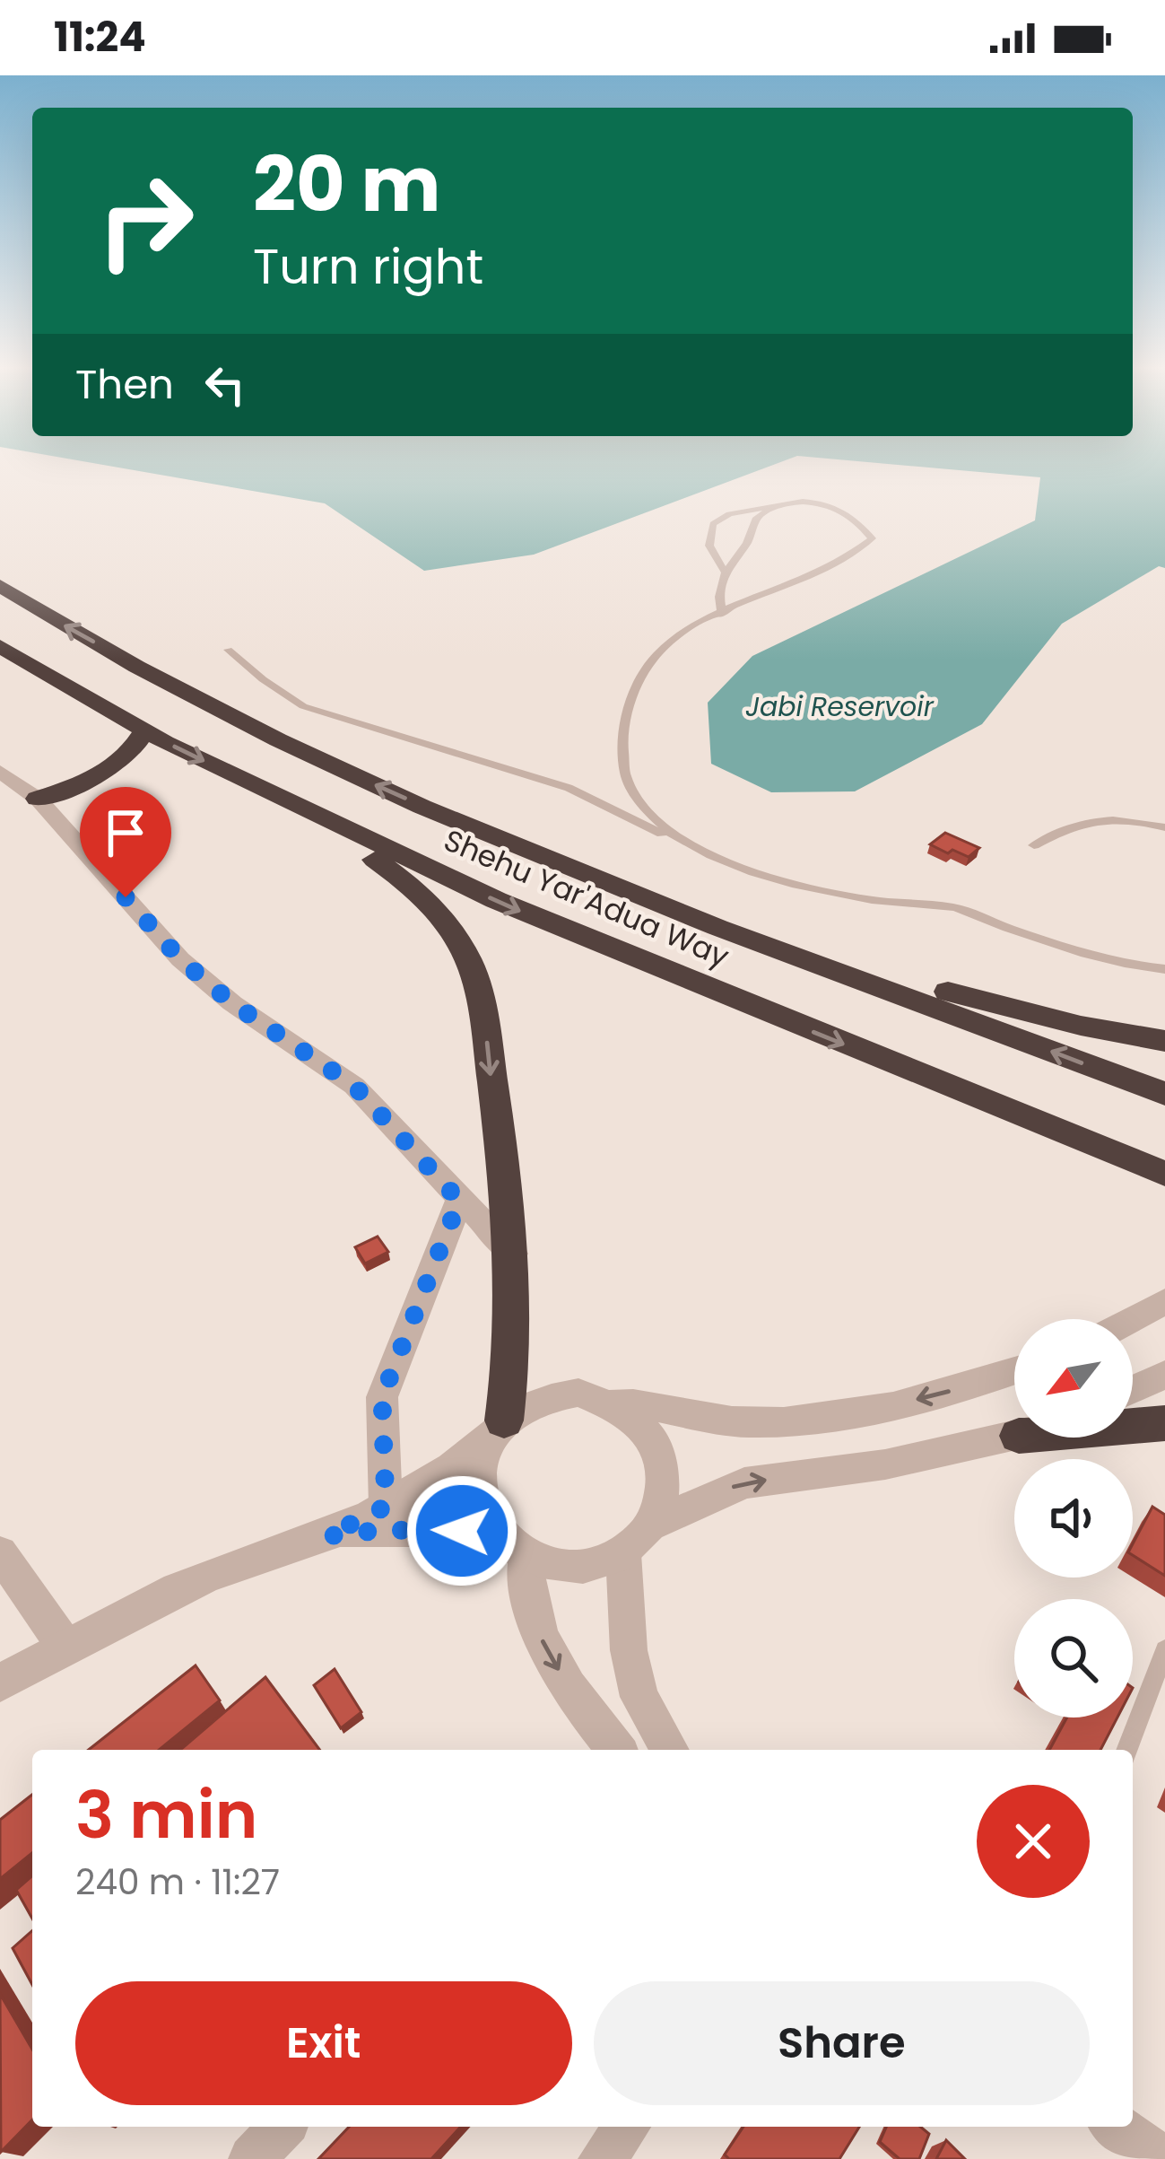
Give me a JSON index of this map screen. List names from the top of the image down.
{
  "streets": {
    "highway": ["Shehu Yar'Adua Way"]
  },
  "water": ["Jabi Reservoir"],
  "north": "bottom left",
  "page": {
    "status": "11:24",
    "turn": ["20 m", "Turn right"],
    "then": "Then",
    "heading": ["3 min", "240 m · 11:27"],
    "buttons": ["Exit", "Share"]
  }
}
